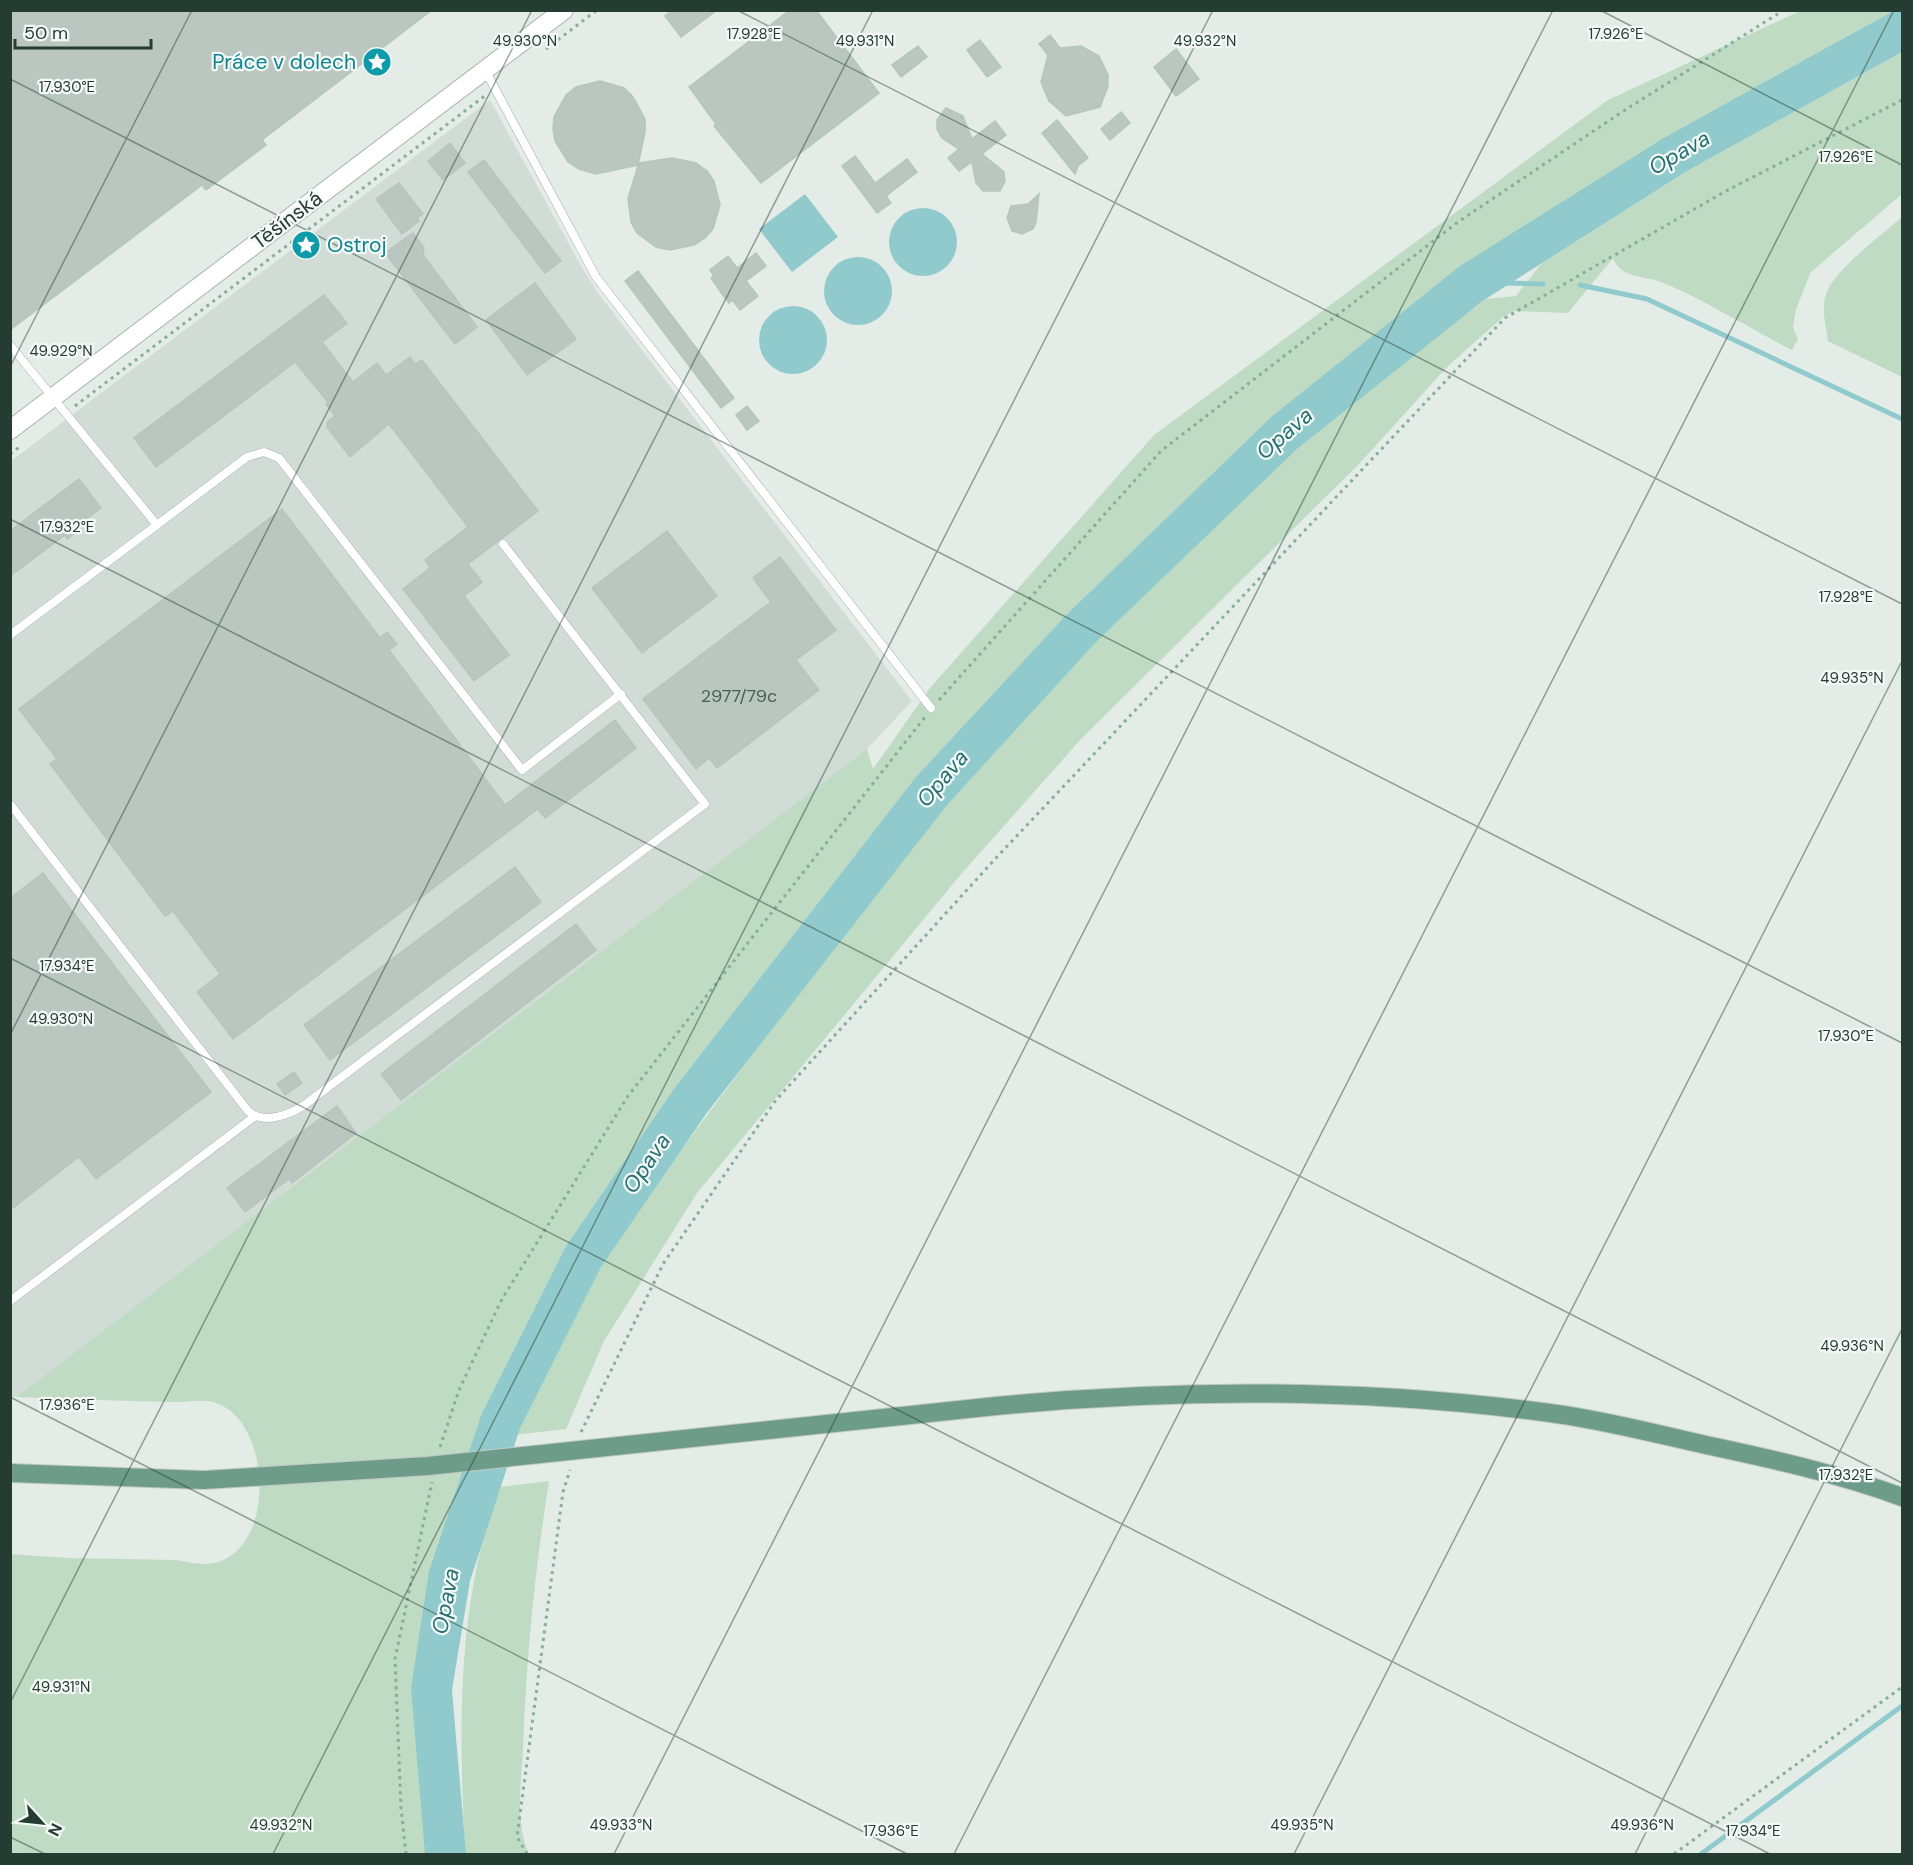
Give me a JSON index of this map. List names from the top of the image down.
{
  "streets": {
    "street": ["Těšínská"]
  },
  "water": ["Opava"],
  "places": {
    "place": ["Práce v dolech", "Ostroj"]
  },
  "house_numbers": ["2977/79c"],
  "scale_bar": "50 m",
  "north": "bottom right",
  "coordinates": [
    "17.928°E",
    "17.926°E",
    "49.930°N",
    "49.931°N",
    "49.932°N",
    "17.930°E",
    "49.929°N",
    "17.932°E",
    "49.935°N",
    "17.934°E",
    "49.936°N",
    "17.936°E",
    "49.933°N"
  ]
}
